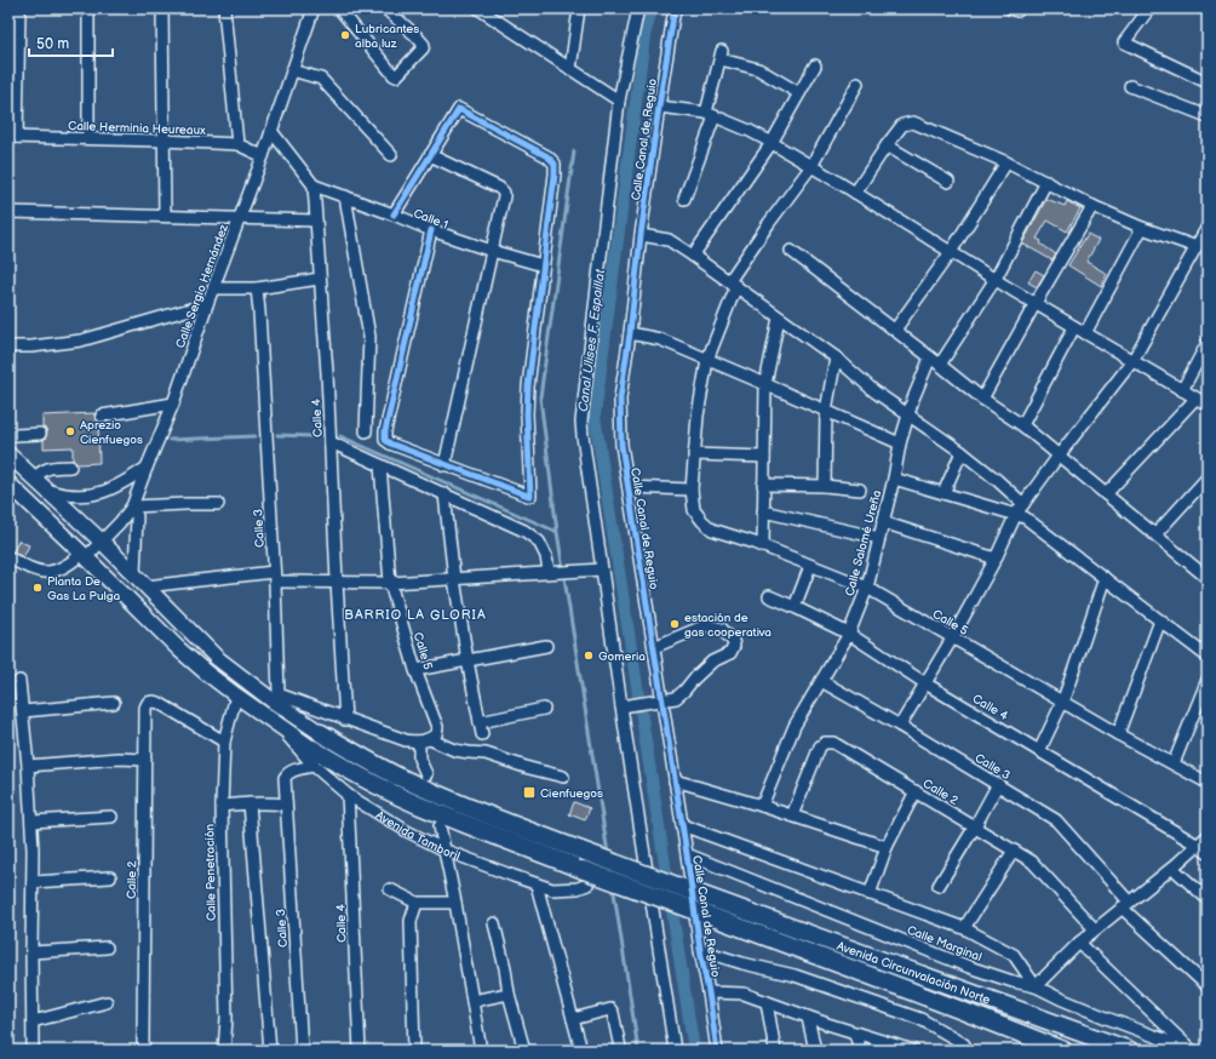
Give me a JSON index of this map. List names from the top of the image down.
{
  "streets": {
    "highway": ["Avenida Circunvalación Norte"],
    "street": [
      "Calle Herminia Heureaux",
      "Calle Canal de Reguio",
      "Calle 1",
      "Calle Sergio Hernández",
      "Calle 4",
      "Calle 3",
      "Calle Salomé Ureña",
      "Calle 5",
      "Calle 2",
      "Avenida Tamboril",
      "Calle Penetración",
      "Calle Marginal"
    ]
  },
  "crossings": [
    ["Calle Herminia Heureaux", "Calle Sergio Hernández"],
    ["Calle Canal de Reguio", "Calle Marginal"],
    ["Calle 1", "Calle 4"],
    ["Calle 4", "Calle Salomé Ureña"],
    ["Calle 4", "Avenida Tamboril"],
    ["Calle 3", "Calle Salomé Ureña"],
    ["Calle 3", "Avenida Tamboril"],
    ["Calle Salomé Ureña", "Calle 5"],
    ["Calle 2", "Calle Penetración"],
    ["Avenida Tamboril", "Avenida Circunvalación Norte"]
  ],
  "districts": ["BARRIO LA GLORIA"],
  "water": ["Canal Ulises F. Espaillat"],
  "places": {
    "other": [
      "Lubricantes alba luz",
      "Aprezio Cienfuegos",
      "Planta De Gas La Pulga",
      "estación de gas cooperativa",
      "Gomeria"
    ],
    "transit": ["Cienfuegos"]
  },
  "scale_bar": "50 m"
}
